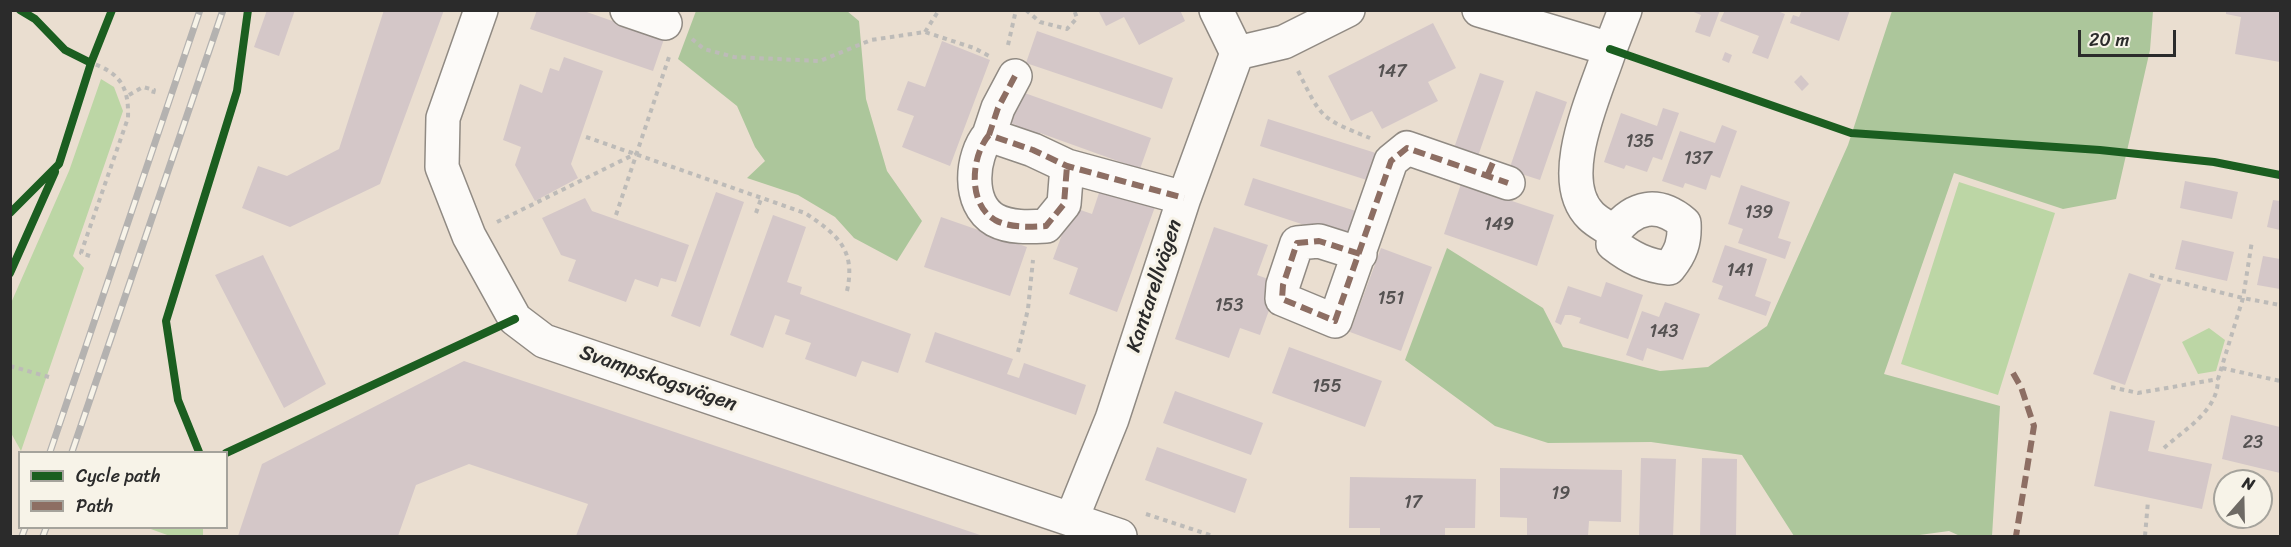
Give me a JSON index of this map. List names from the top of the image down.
{
  "streets": {
    "street": ["Kantarellvägen", "Svampskogsvägen"]
  },
  "crossings": [
    ["Kantarellvägen", "Svampskogsvägen"]
  ],
  "house_numbers": [
    "147",
    "135",
    "137",
    "139",
    "149",
    "141",
    "151",
    "153",
    "143",
    "155",
    "23",
    "19",
    "17"
  ],
  "legend": ["Cycle path", "Path"],
  "scale_bar": "20 m",
  "north": "top"
}
